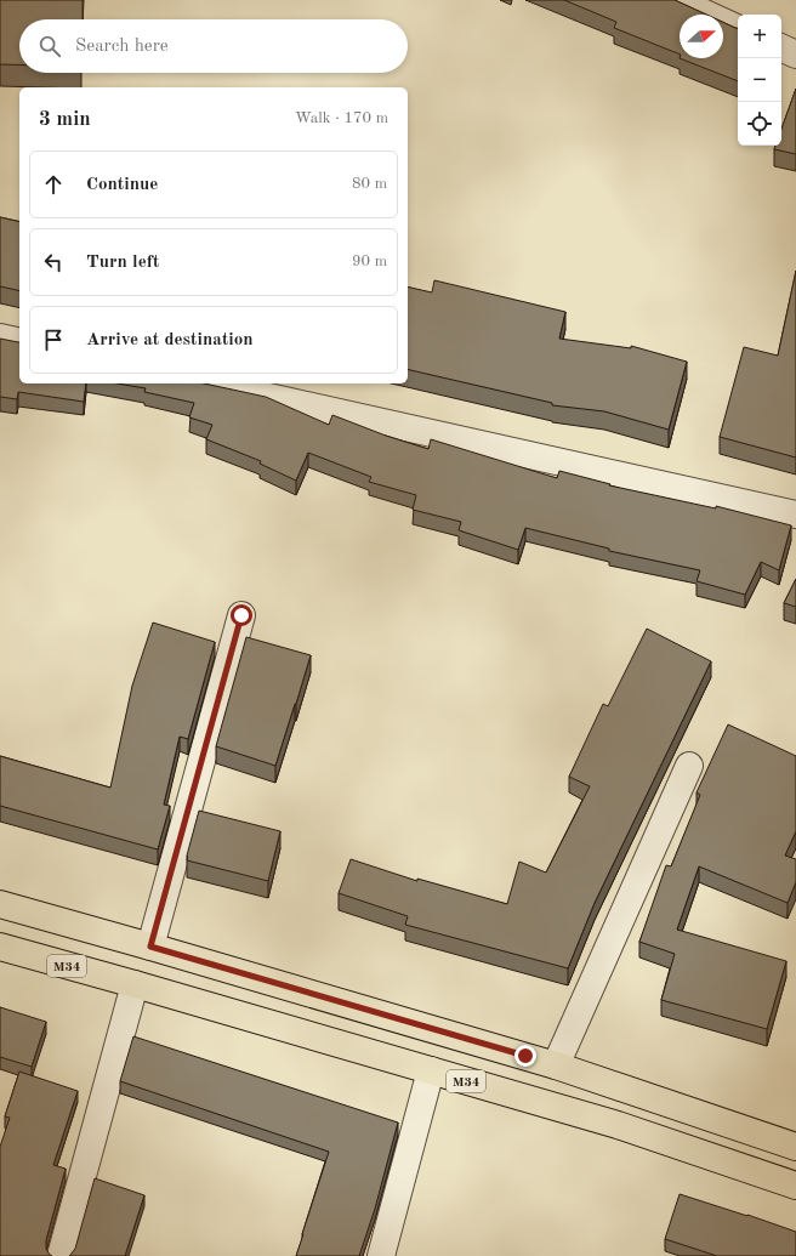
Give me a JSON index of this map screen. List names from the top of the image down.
{
  "streets": {
    "main road": ["M34"]
  },
  "north": "right",
  "page": {
    "map_buttons": ["+", "−"],
    "search": "Search here",
    "heading": ["3 min", "Walk · 170 m"],
    "list": [
      ["Continue", "80 m"],
      ["Turn left", "90 m"],
      "Arrive at destination"
    ]
  }
}
